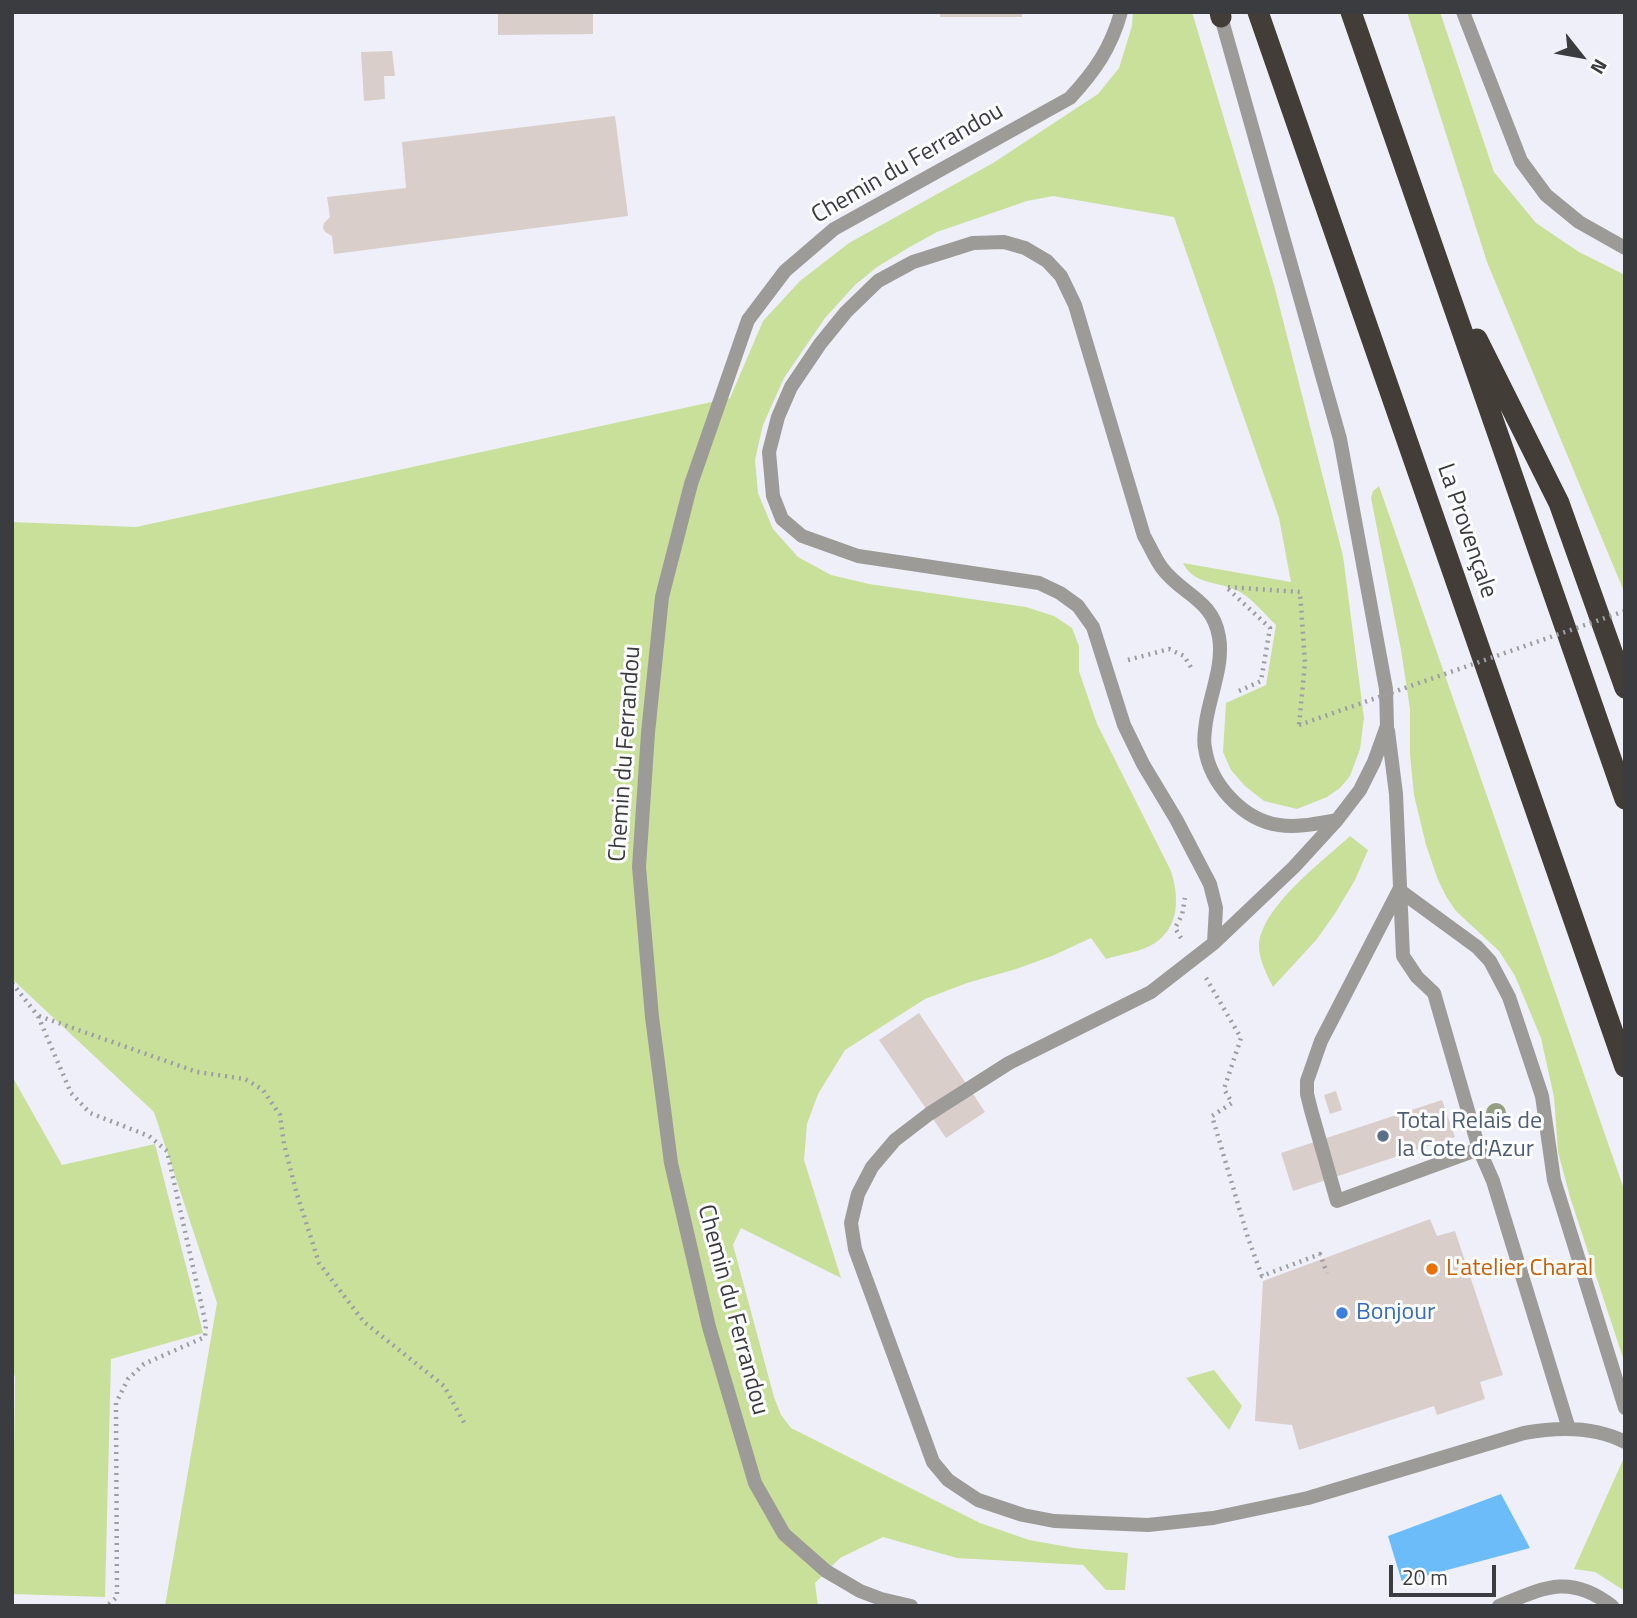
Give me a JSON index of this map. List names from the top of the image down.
{
  "streets": {
    "highway": ["La Provençale"],
    "street": ["Chemin du Ferrandou"]
  },
  "places": ["Total Relais de la Cote d'Azur", "L'atelier Charal", "Bonjour"],
  "scale_bar": "20 m",
  "north": "bottom right"
}
